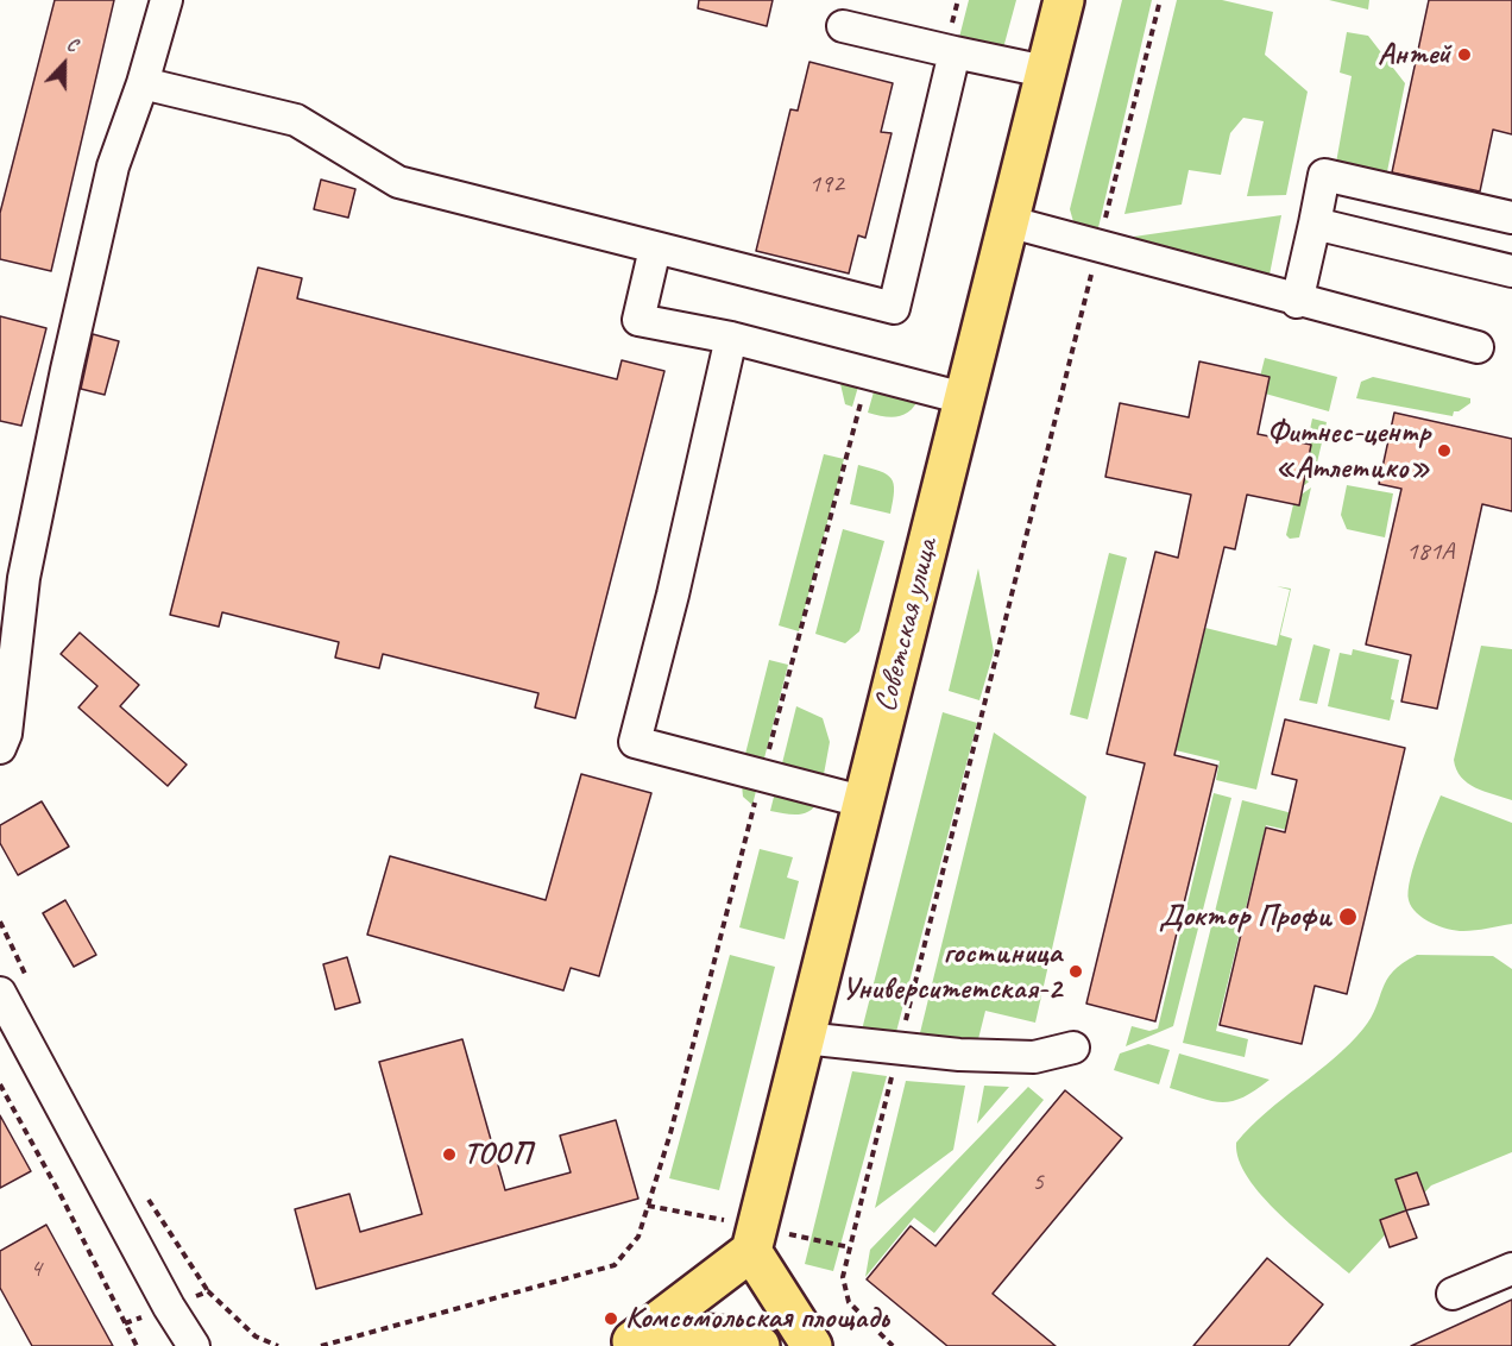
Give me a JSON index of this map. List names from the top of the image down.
{
  "streets": {
    "main road": ["Советская улица"]
  },
  "places": [
    "Антей",
    "Фитнес-центр «Атлетико»",
    "Доктор Профи",
    "гостиница Университетская-2",
    "ТООП",
    "Комсомольская площадь"
  ],
  "house_numbers": [
    "192",
    "181А",
    "5",
    "4"
  ],
  "north": "top"
}
